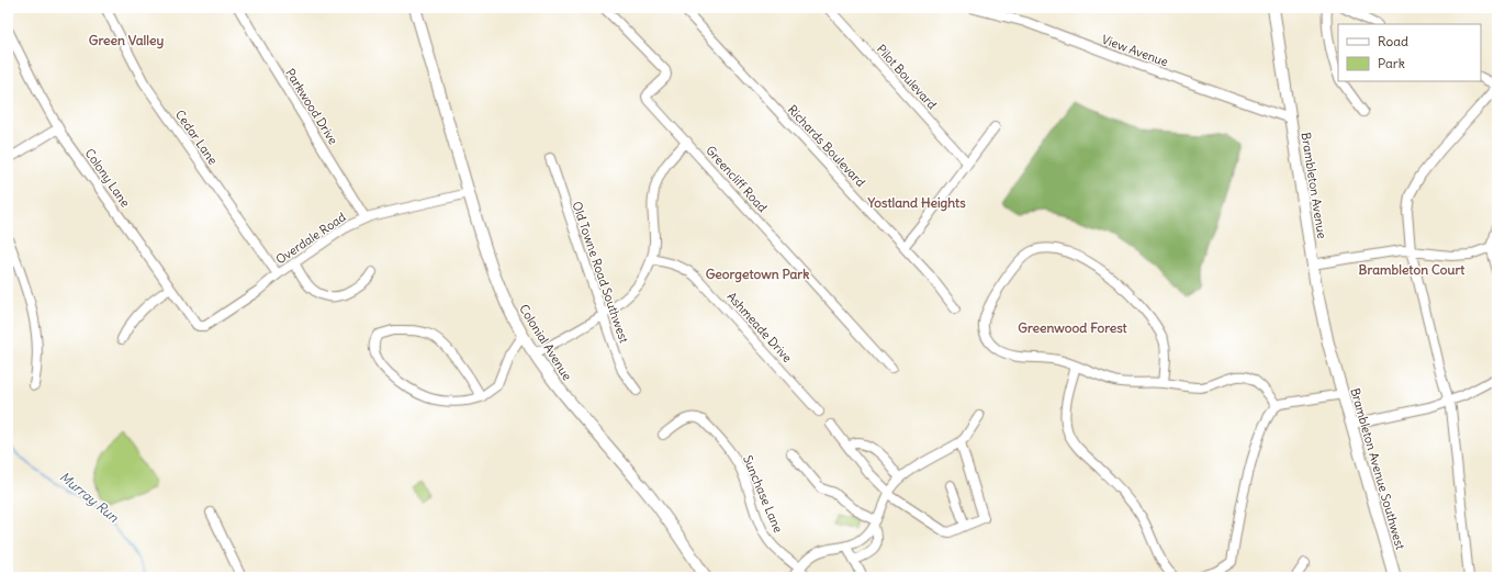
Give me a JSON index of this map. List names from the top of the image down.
{
  "streets": {
    "main road": ["Brambleton Avenue", "Colonial Avenue", "Brambleton Avenue Southwest"],
    "street": [
      "View Avenue",
      "Pilot Boulevard",
      "Parkwood Drive",
      "Cedar Lane",
      "Richards Boulevard",
      "Colony Lane",
      "Greencliff Road",
      "Overdale Road",
      "Old Towne Road Southwest",
      "Ashmeade Drive",
      "Sunchase Lane"
    ]
  },
  "crossings": [
    ["View Avenue", "Brambleton Avenue"],
    ["Parkwood Drive", "Overdale Road"],
    ["Cedar Lane", "Overdale Road"],
    ["Colony Lane", "Overdale Road"],
    ["Brambleton Avenue", "Brambleton Avenue Southwest"],
    ["Overdale Road", "Colonial Avenue"]
  ],
  "districts": [
    "Green Valley",
    "Yostland Heights",
    "Brambleton Court",
    "Georgetown Park",
    "Greenwood Forest"
  ],
  "water": ["Murray Run"],
  "legend": ["Road", "Park"]
}
